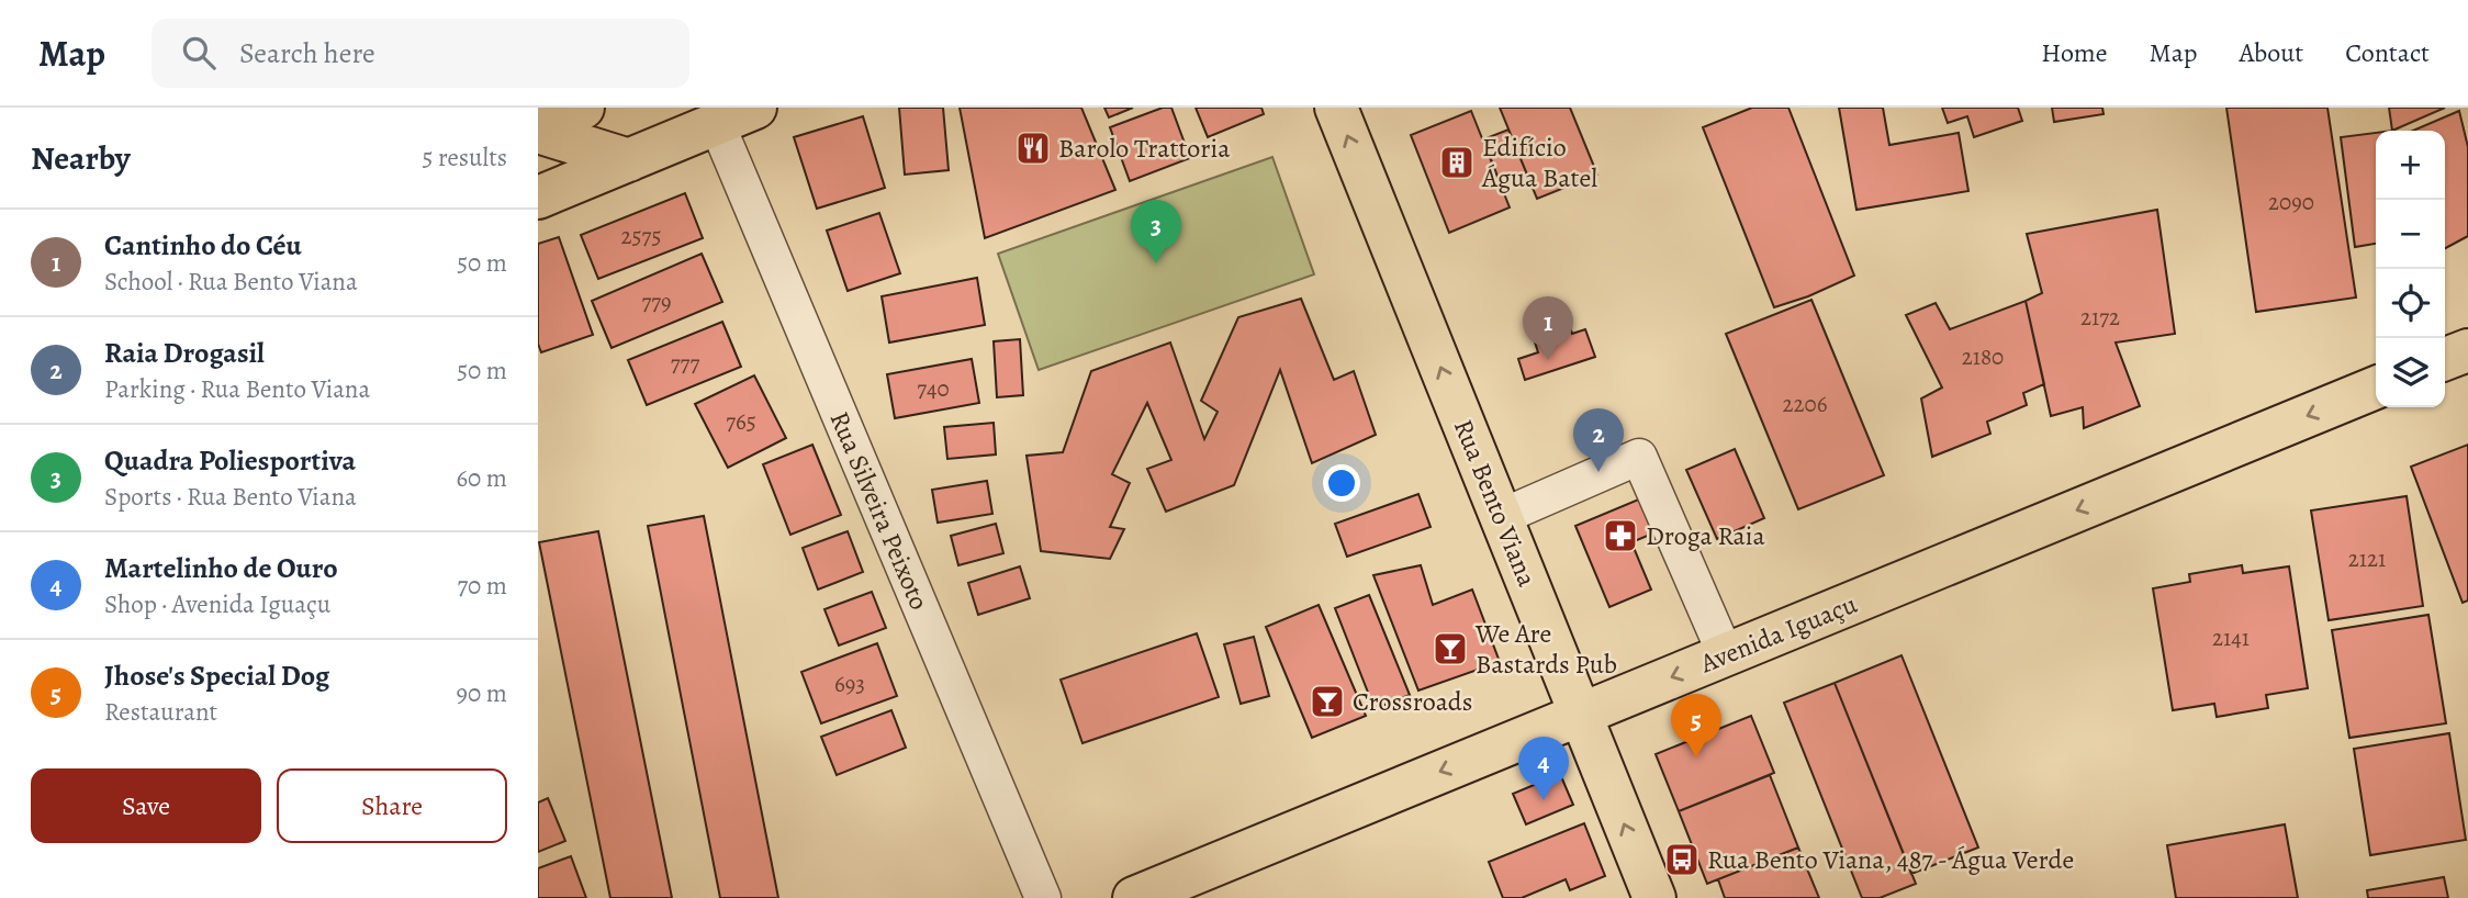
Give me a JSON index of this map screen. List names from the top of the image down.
{
  "streets": {
    "main road": ["Rua Bento Viana", "Avenida Iguaçu"],
    "street": ["Rua Silveira Peixoto"]
  },
  "crossings": [
    ["Rua Bento Viana", "Avenida Iguaçu"]
  ],
  "one_way": ["Rua Bento Viana", "Avenida Iguaçu"],
  "places": {
    "restaurant": ["Barolo Trattoria"],
    "building": ["Edifício Água Batel"],
    "pharmacy": ["Droga Raia"],
    "bar": ["We Are Bastards Pub", "Crossroads"],
    "bus stop": ["Rua Bento Viana, 487 - Água Verde"]
  },
  "house_numbers": [
    "2090",
    "2575",
    "779",
    "2172",
    "2180",
    "777",
    "740",
    "2206",
    "765",
    "2121",
    "2141",
    "693"
  ],
  "page": {
    "header": "Map",
    "search": "Search here",
    "nav": [
      "Home",
      "Map",
      "About",
      "Contact"
    ],
    "heading": ["Nearby", "5 results"],
    "map_buttons": ["+", "−"],
    "pins": [
      "3",
      "1",
      "2",
      "5",
      "4"
    ],
    "list": [
      {
        "mark": "1",
        "name": "Cantinho do Céu",
        "note": "School · Rua Bento Viana",
        "value": "50 m"
      },
      {
        "mark": "2",
        "name": "Raia Drogasil",
        "note": "Parking · Rua Bento Viana",
        "value": "50 m"
      },
      {
        "mark": "3",
        "name": "Quadra Poliesportiva",
        "note": "Sports · Rua Bento Viana",
        "value": "60 m"
      },
      {
        "mark": "4",
        "name": "Martelinho de Ouro",
        "note": "Shop · Avenida Iguaçu",
        "value": "70 m"
      },
      {
        "mark": "5",
        "name": "Jhose's Special Dog",
        "note": "Restaurant",
        "value": "90 m"
      }
    ],
    "buttons": ["Save", "Share"]
  }
}
